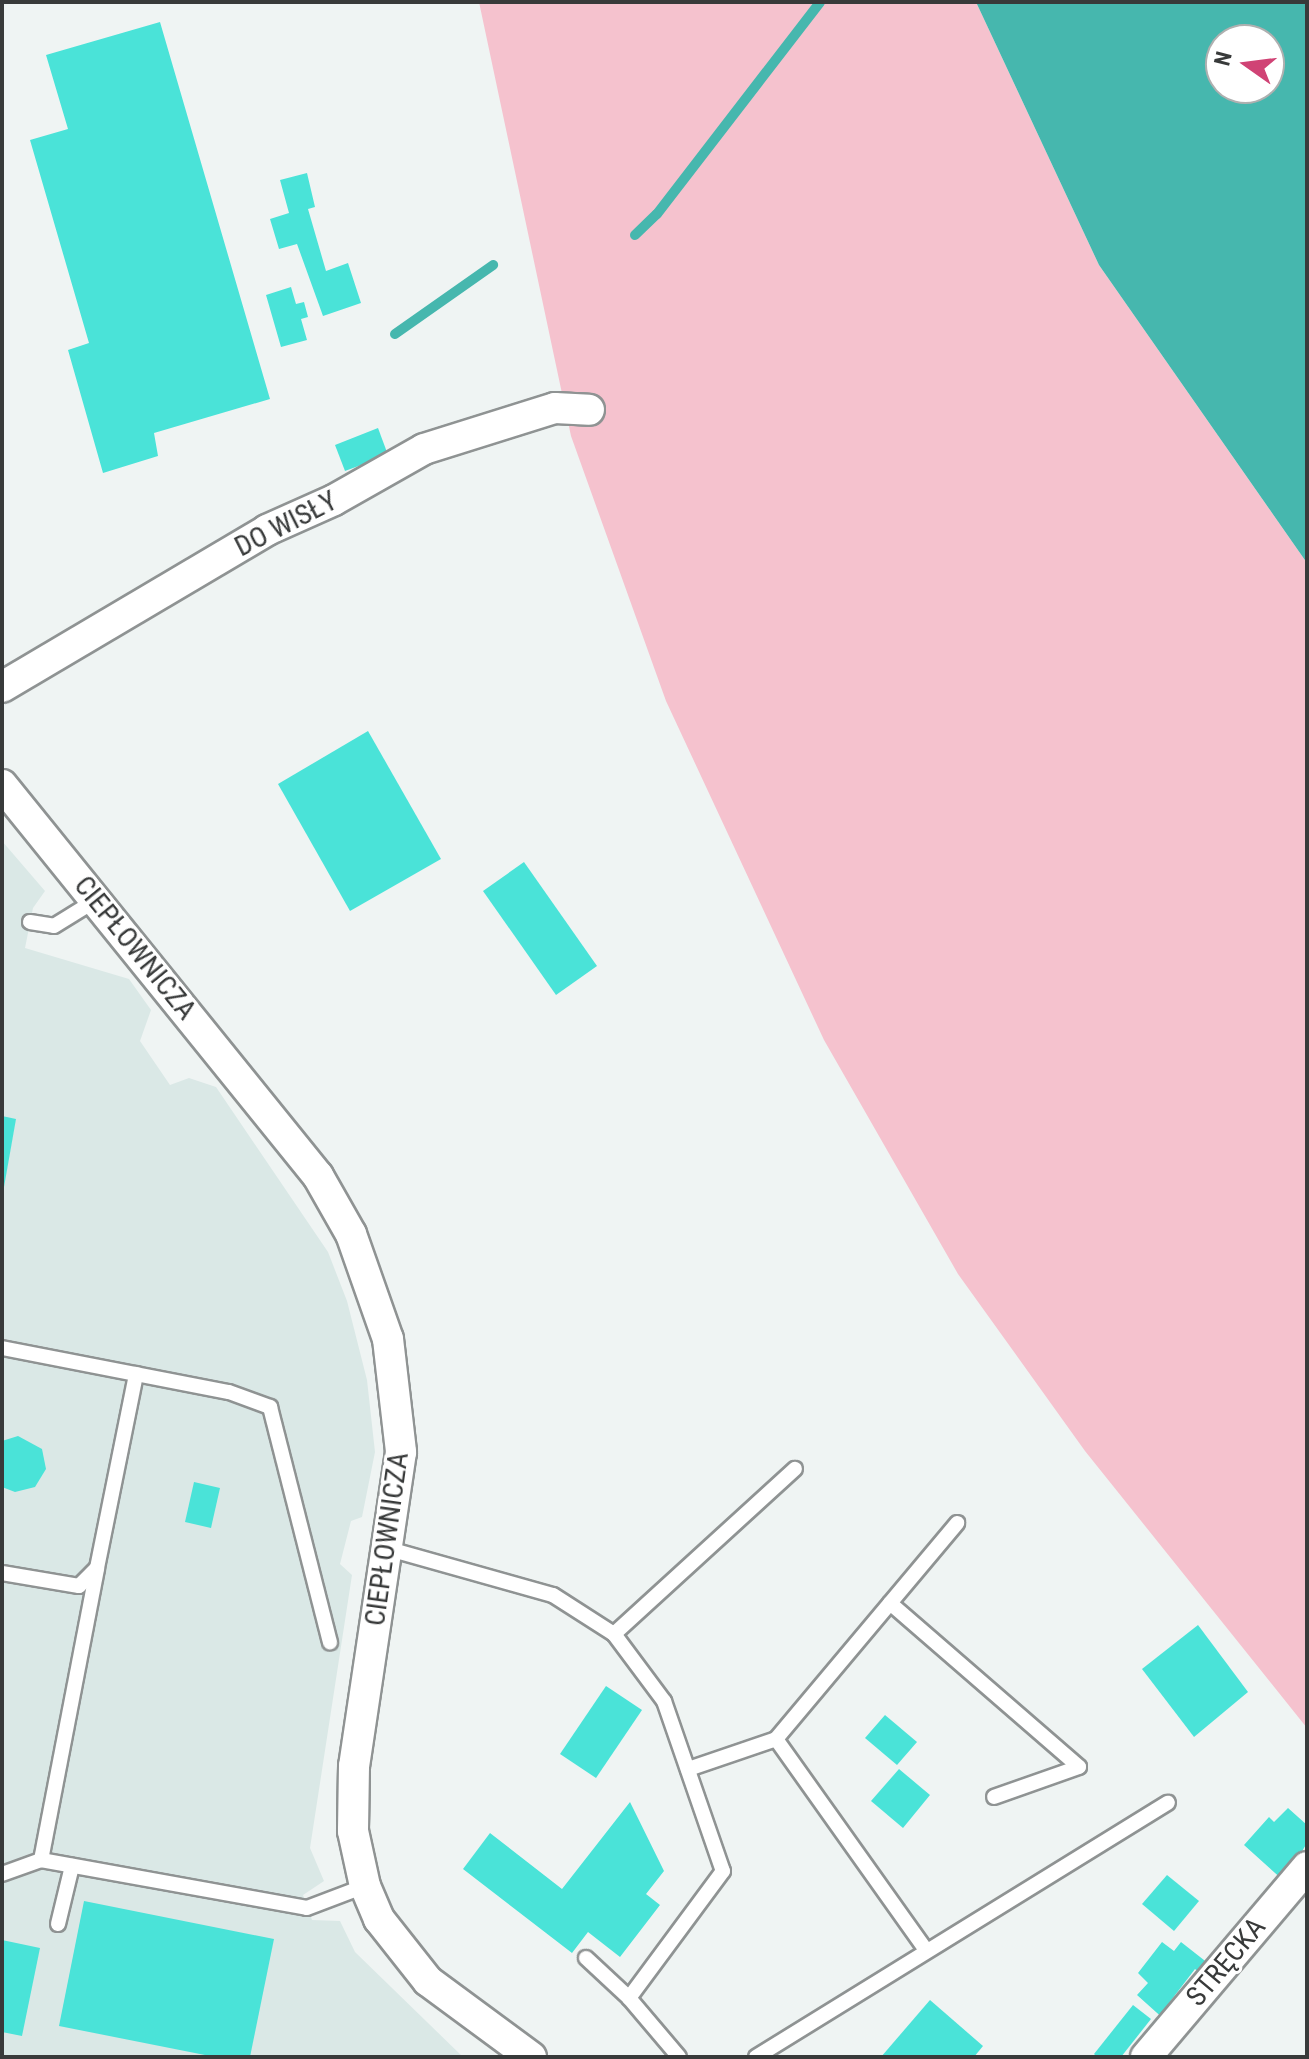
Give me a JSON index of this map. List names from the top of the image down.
{
  "streets": {
    "street": ["DO WISŁY", "CIEPŁOWNICZA", "STRĘCKA"]
  },
  "north": "left"
}
